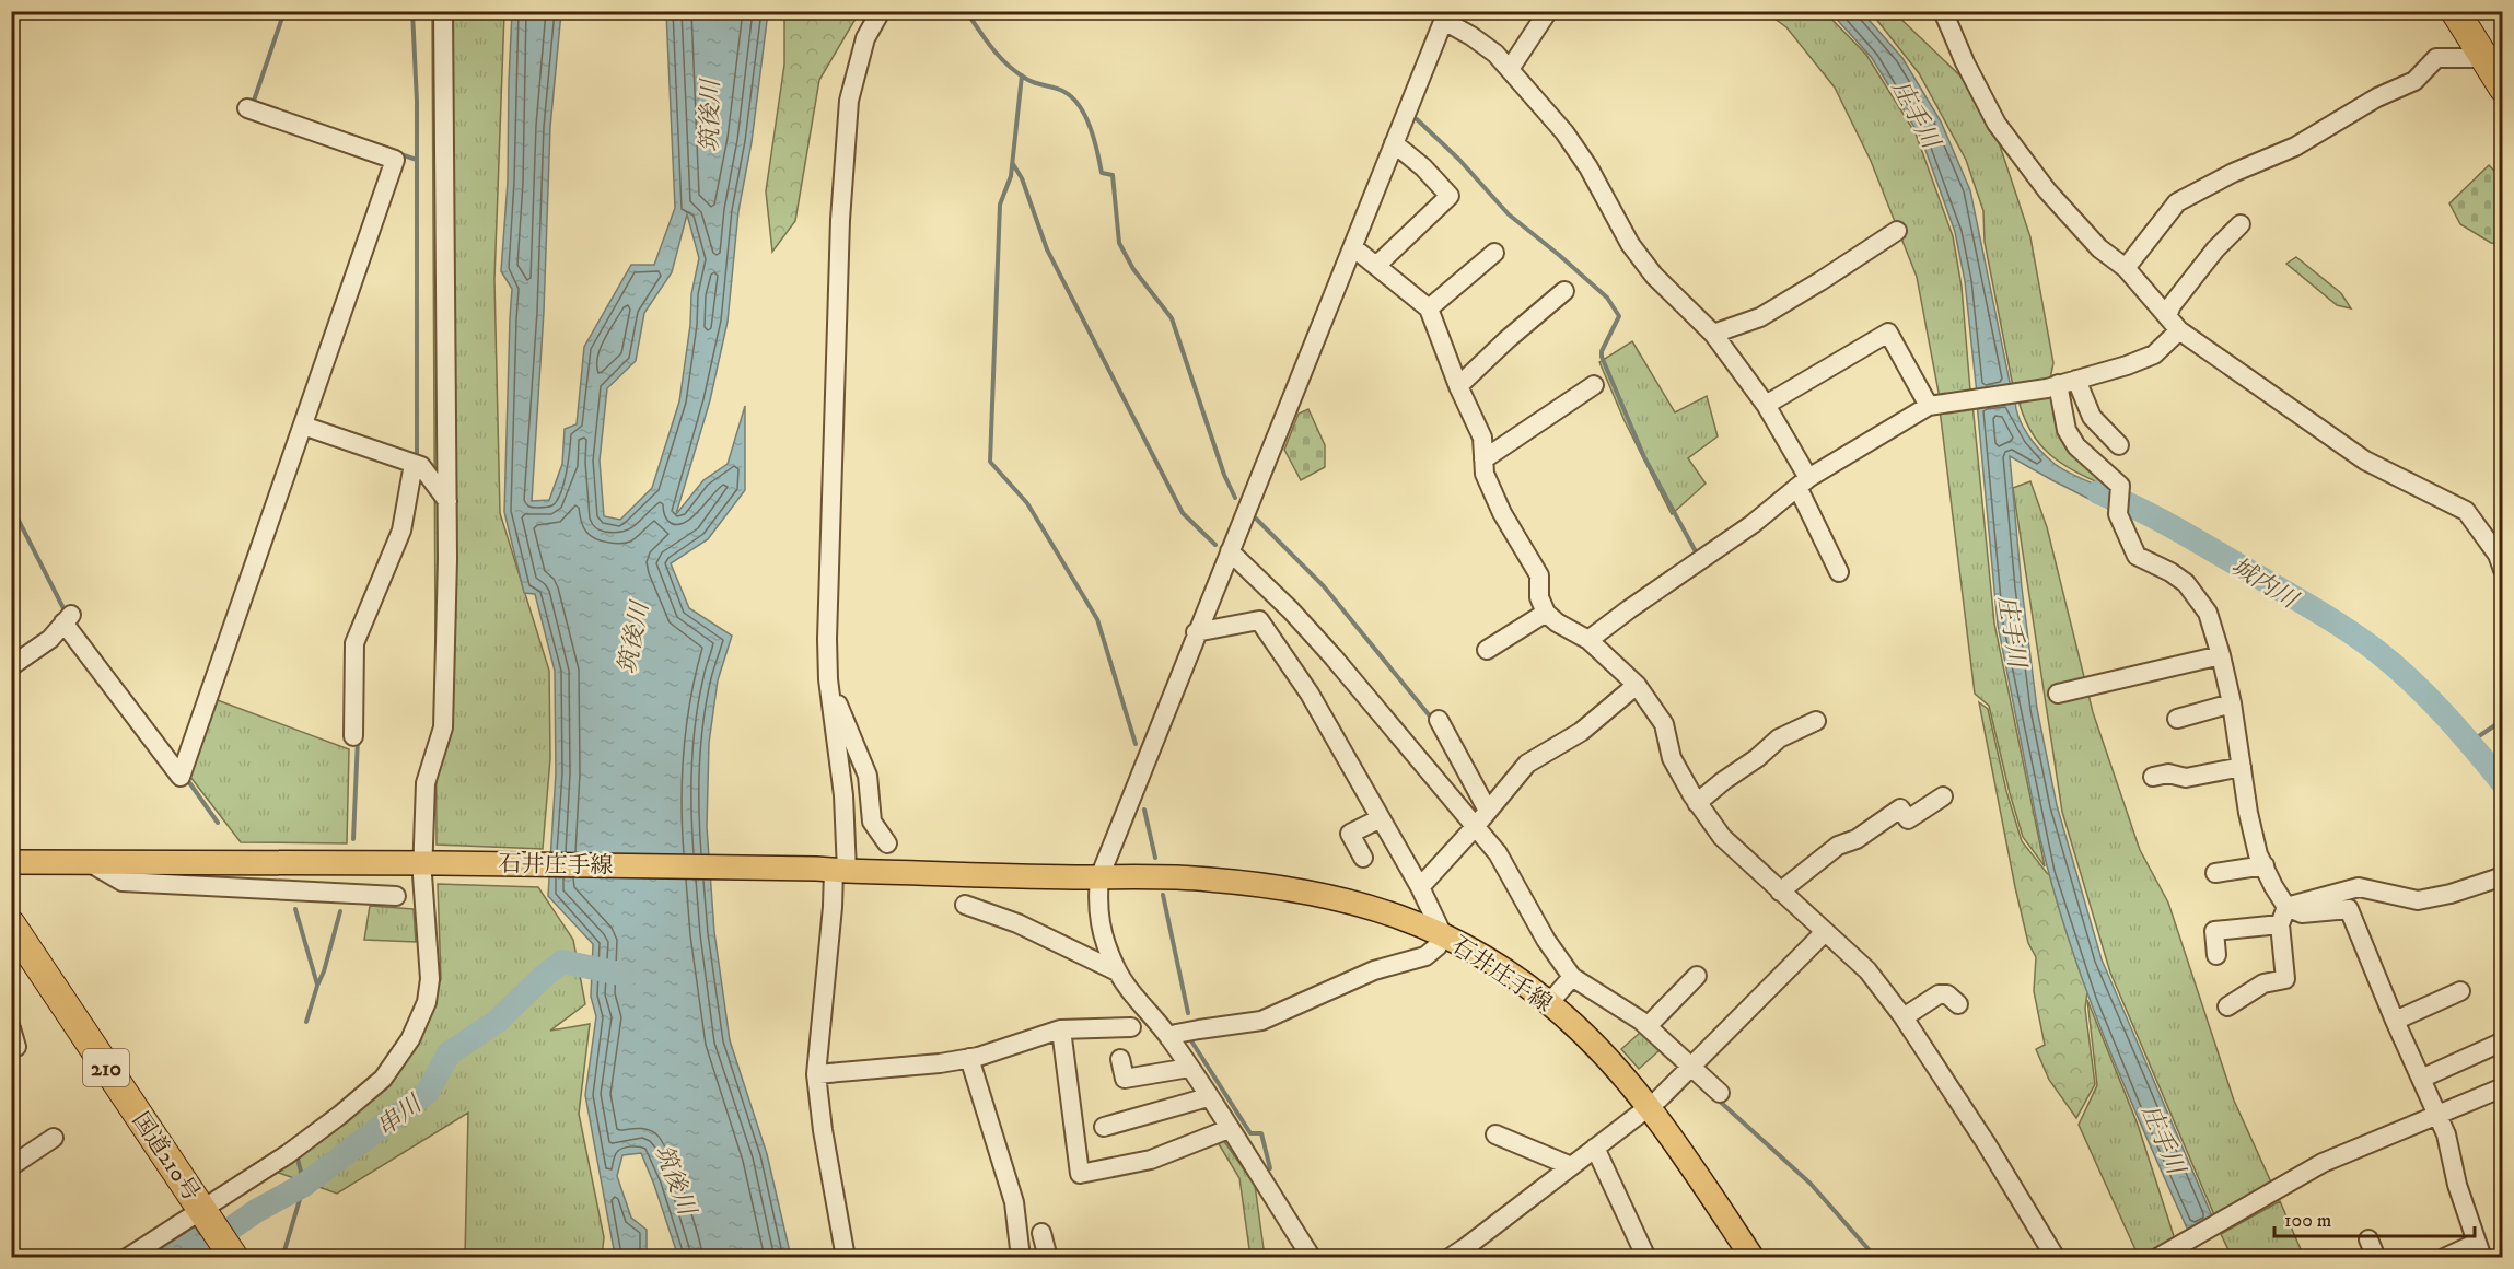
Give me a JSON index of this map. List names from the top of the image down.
{
  "streets": {
    "highway": ["210", "国道210号"],
    "main road": ["石井庄手線"]
  },
  "water": [
    "庄手川",
    "筑後川",
    "城内川",
    "串川"
  ],
  "scale_bar": "100 m"
}
